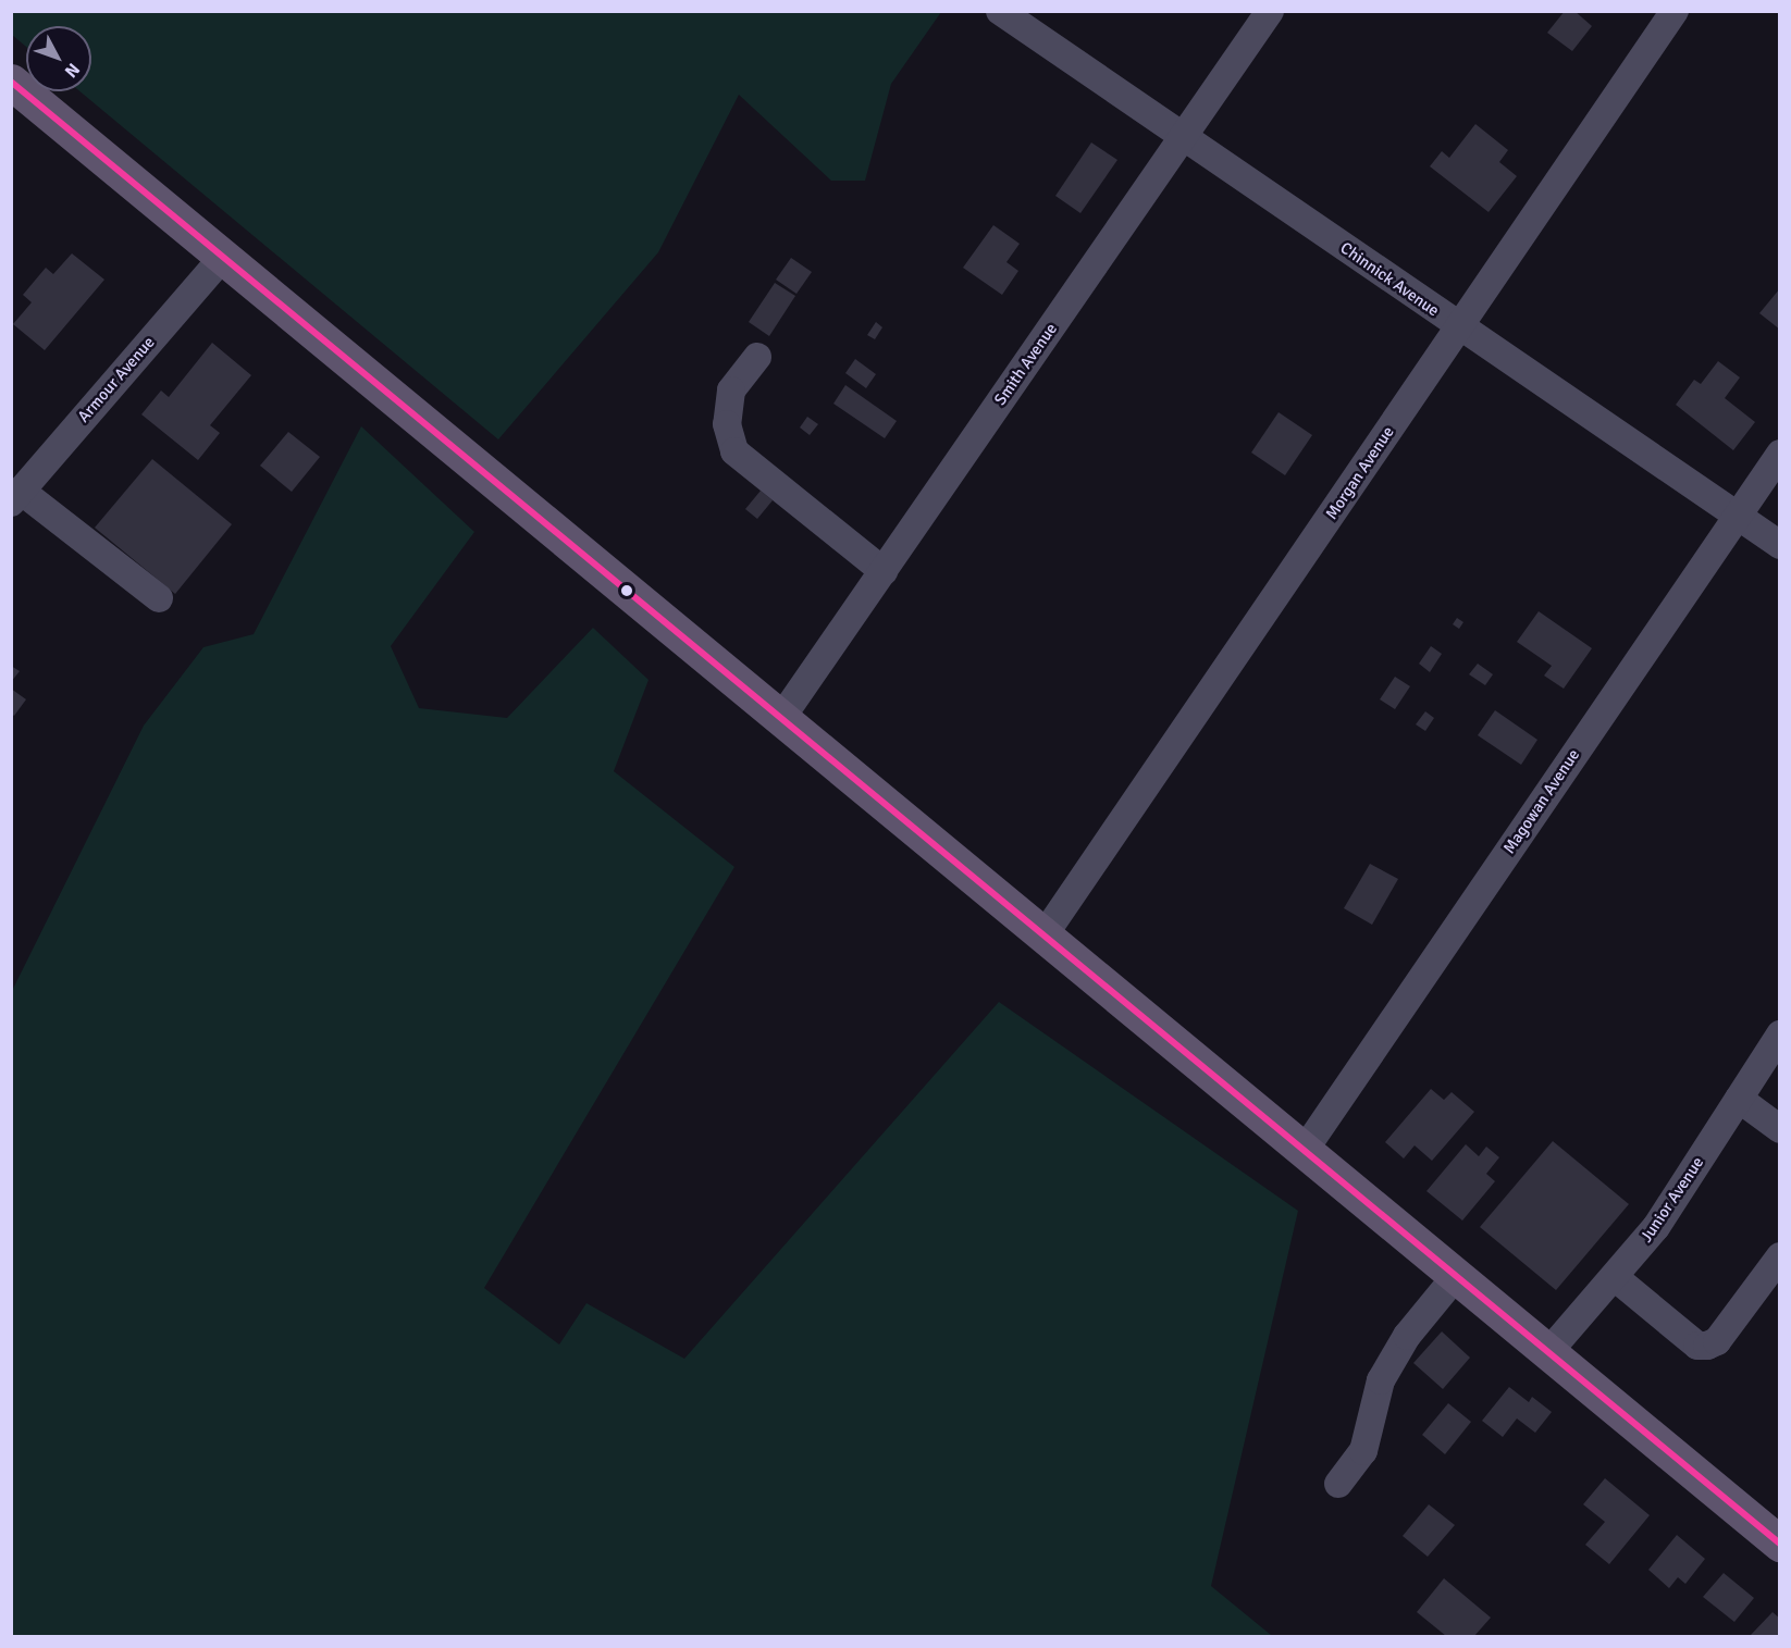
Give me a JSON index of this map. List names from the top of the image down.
{
  "streets": {
    "street": [
      "Chinnick Avenue",
      "Smith Avenue",
      "Armour Avenue",
      "Morgan Avenue",
      "Magowan Avenue",
      "Junior Avenue"
    ]
  },
  "crossings": [
    ["Chinnick Avenue", "Smith Avenue"],
    ["Chinnick Avenue", "Morgan Avenue"],
    ["Chinnick Avenue", "Magowan Avenue"]
  ],
  "north": "bottom right"
}
